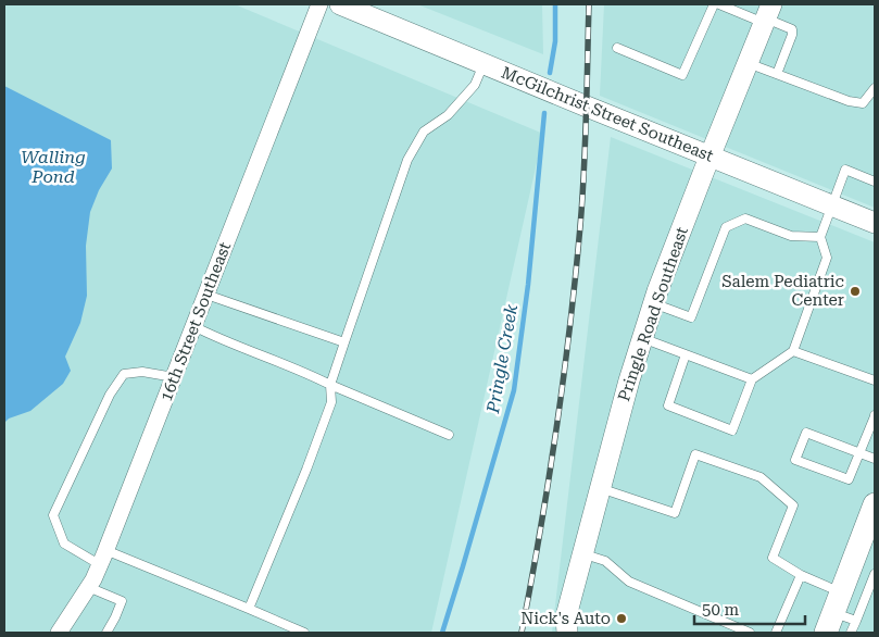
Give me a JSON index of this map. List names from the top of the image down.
{
  "streets": {
    "street": ["McGilchrist Street Southeast", "Pringle Road Southeast", "16th Street Southeast"]
  },
  "crossings": [
    ["McGilchrist Street Southeast", "Pringle Road Southeast"]
  ],
  "water": ["Walling Pond", "Pringle Creek"],
  "places": ["Salem Pediatric Center", "Nick's Auto"],
  "scale_bar": "50 m"
}
